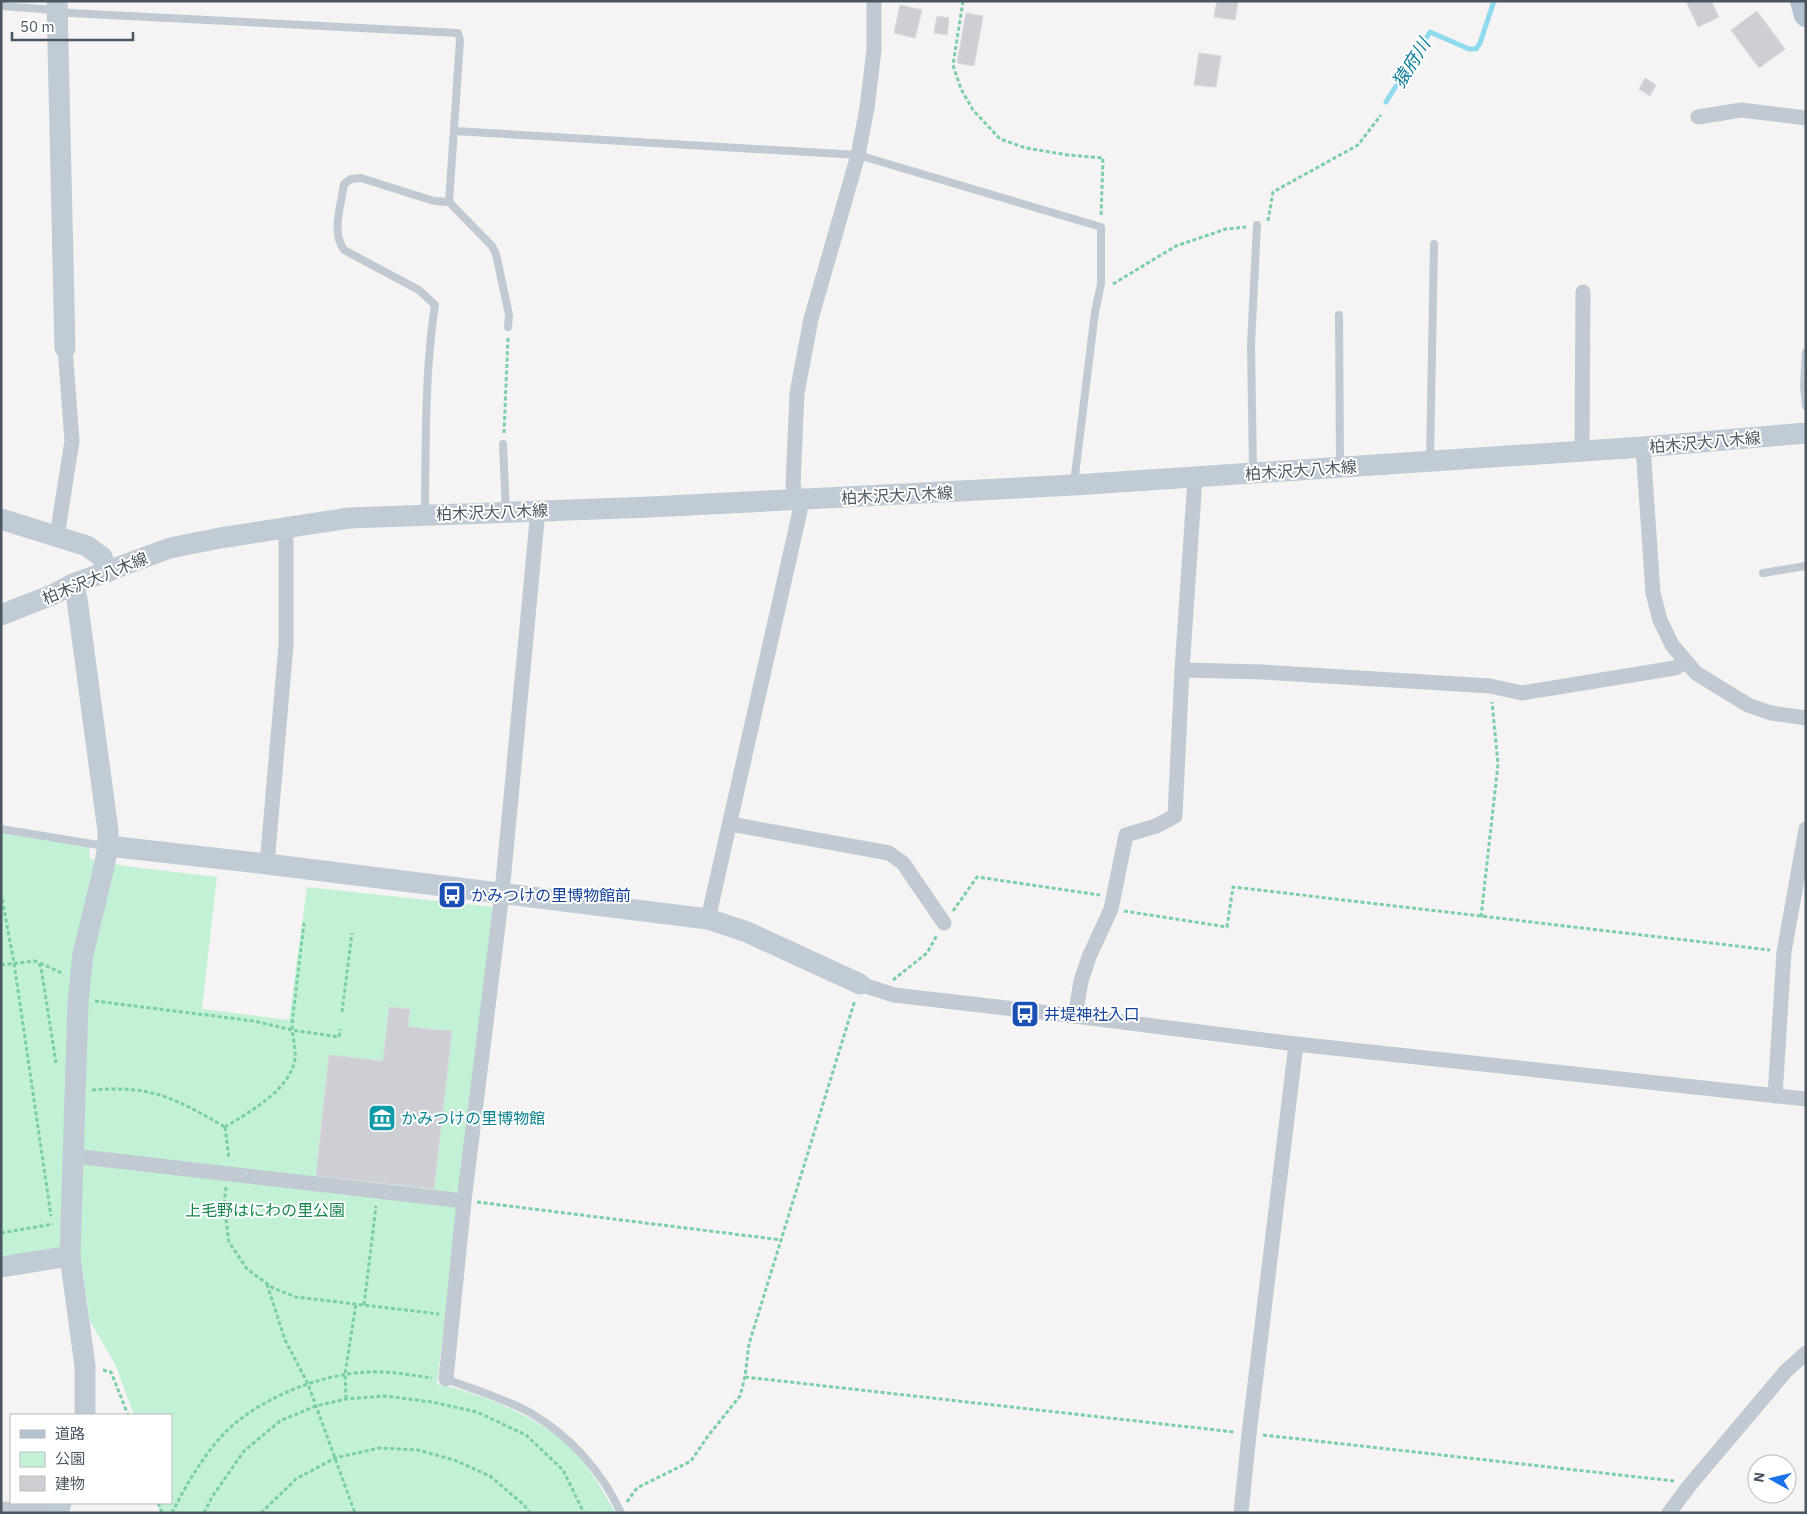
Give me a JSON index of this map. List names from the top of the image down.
{
  "streets": {
    "street": ["柏木沢大八木線"]
  },
  "water": ["猿府川"],
  "parks": ["上毛野はにわの里公園"],
  "places": {
    "bus stop": ["かみつけの里博物館前", "井堤神社入口"],
    "museum": ["かみつけの里博物館"]
  },
  "legend": ["道路", "公園", "建物"],
  "scale_bar": "50 m",
  "north": "left"
}
